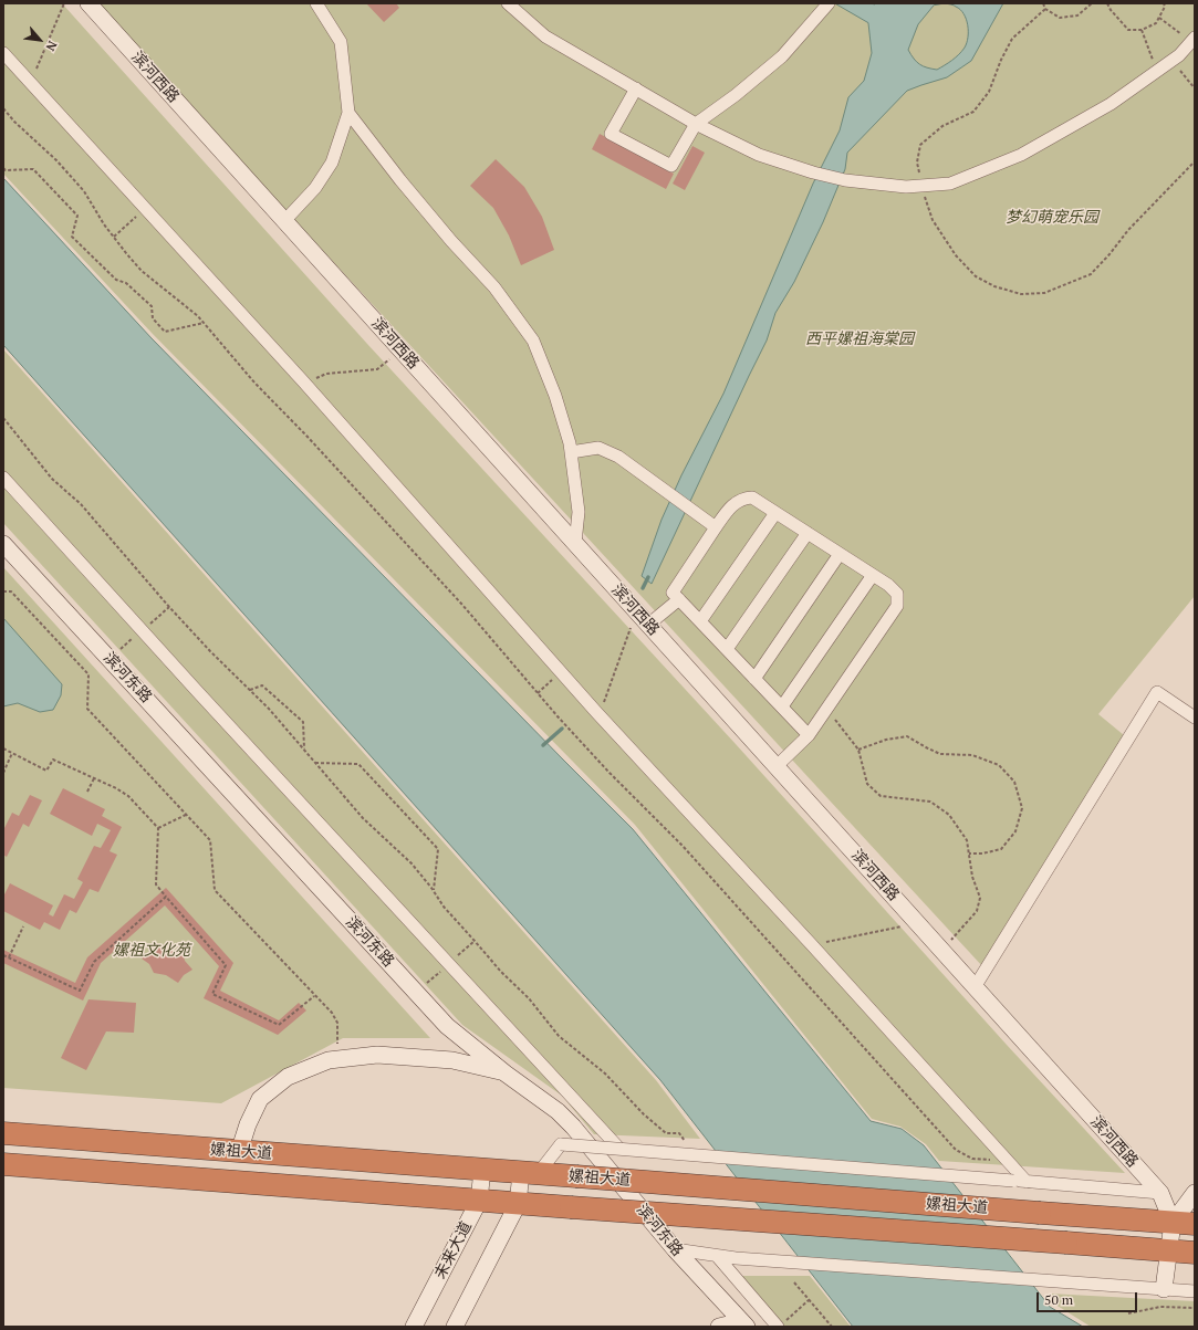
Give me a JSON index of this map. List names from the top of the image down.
{
  "streets": {
    "highway": ["嫘祖大道"],
    "street": ["滨河西路", "滨河东路", "未来大道"]
  },
  "crossings": [
    ["滨河西路", "嫘祖大道"],
    ["嫘祖大道", "未来大道"]
  ],
  "parks": ["梦幻萌宠乐园", "西平嫘祖海棠园", "嫘祖文化苑"],
  "scale_bar": "50 m",
  "north": "bottom right"
}
